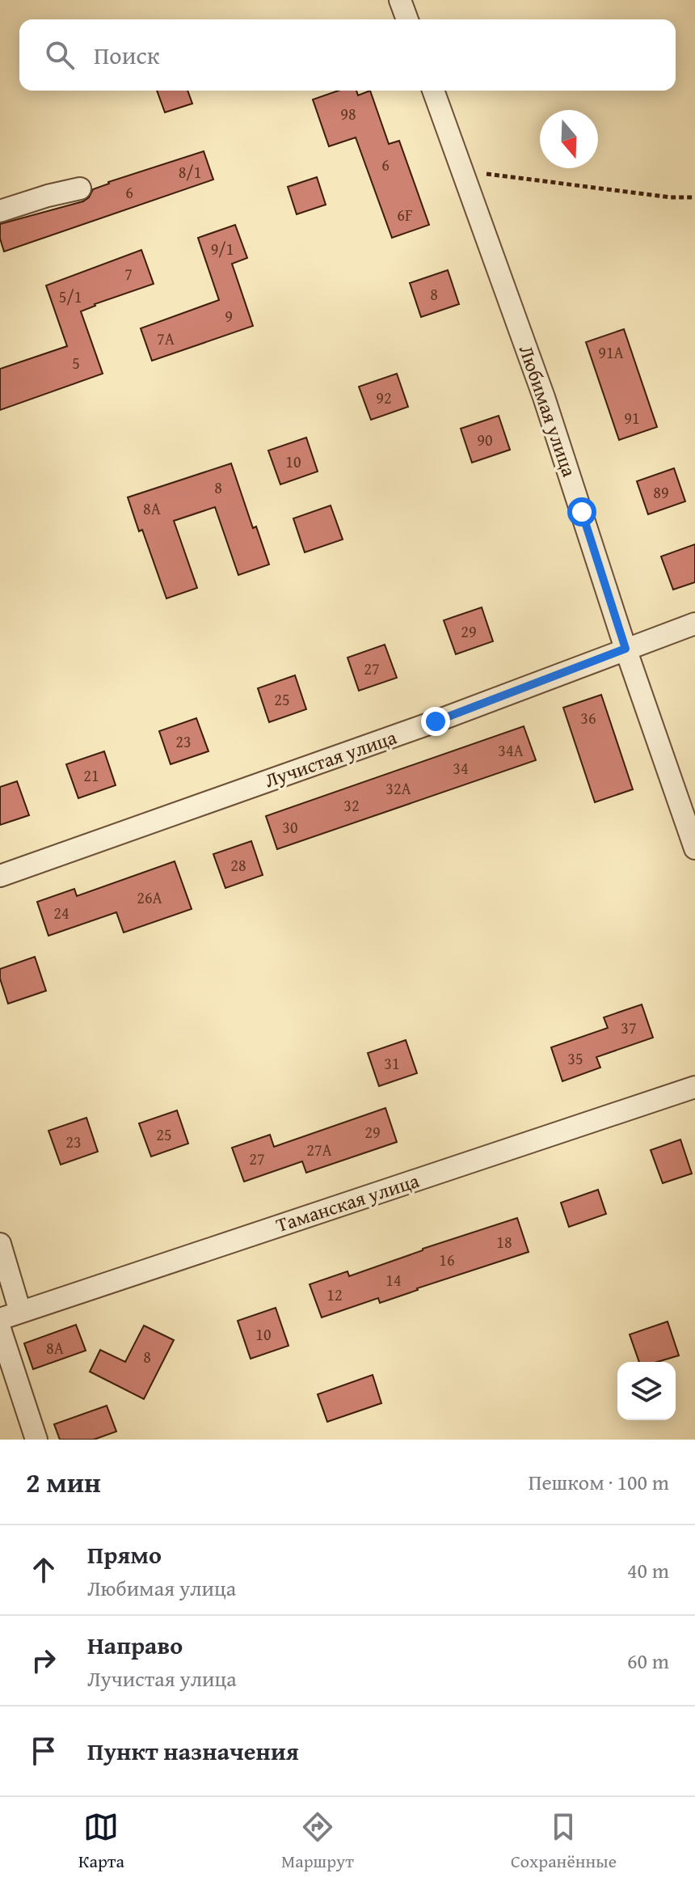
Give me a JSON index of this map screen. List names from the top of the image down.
{
  "streets": {
    "street": ["Любимая улица", "Лучистая улица", "Таманская улица"]
  },
  "crossings": [
    ["Любимая улица", "Лучистая улица"]
  ],
  "house_numbers": [
    "98",
    "6",
    "8/1",
    "6",
    "6F",
    "9/1",
    "7",
    "8",
    "5/1",
    "9",
    "7А",
    "91А",
    "5",
    "92",
    "91",
    "90",
    "10",
    "8",
    "89",
    "8А",
    "29",
    "27",
    "25",
    "36",
    "23",
    "34А",
    "34",
    "21",
    "32А",
    "32",
    "30",
    "28",
    "26А",
    "24",
    "37",
    "35",
    "31",
    "29",
    "25",
    "23",
    "27А",
    "27",
    "18",
    "16",
    "14",
    "12",
    "10",
    "8А",
    "8"
  ],
  "north": "bottom",
  "page": {
    "search": "Поиск",
    "heading": ["2 мин", "Пешком · 100 m"],
    "list": [
      ["Прямо", "Любимая улица", "40 m"],
      ["Направо", "Лучистая улица", "60 m"],
      "Пункт назначения"
    ],
    "nav": ["Карта", "Маршрут", "Сохранённые"]
  }
}
